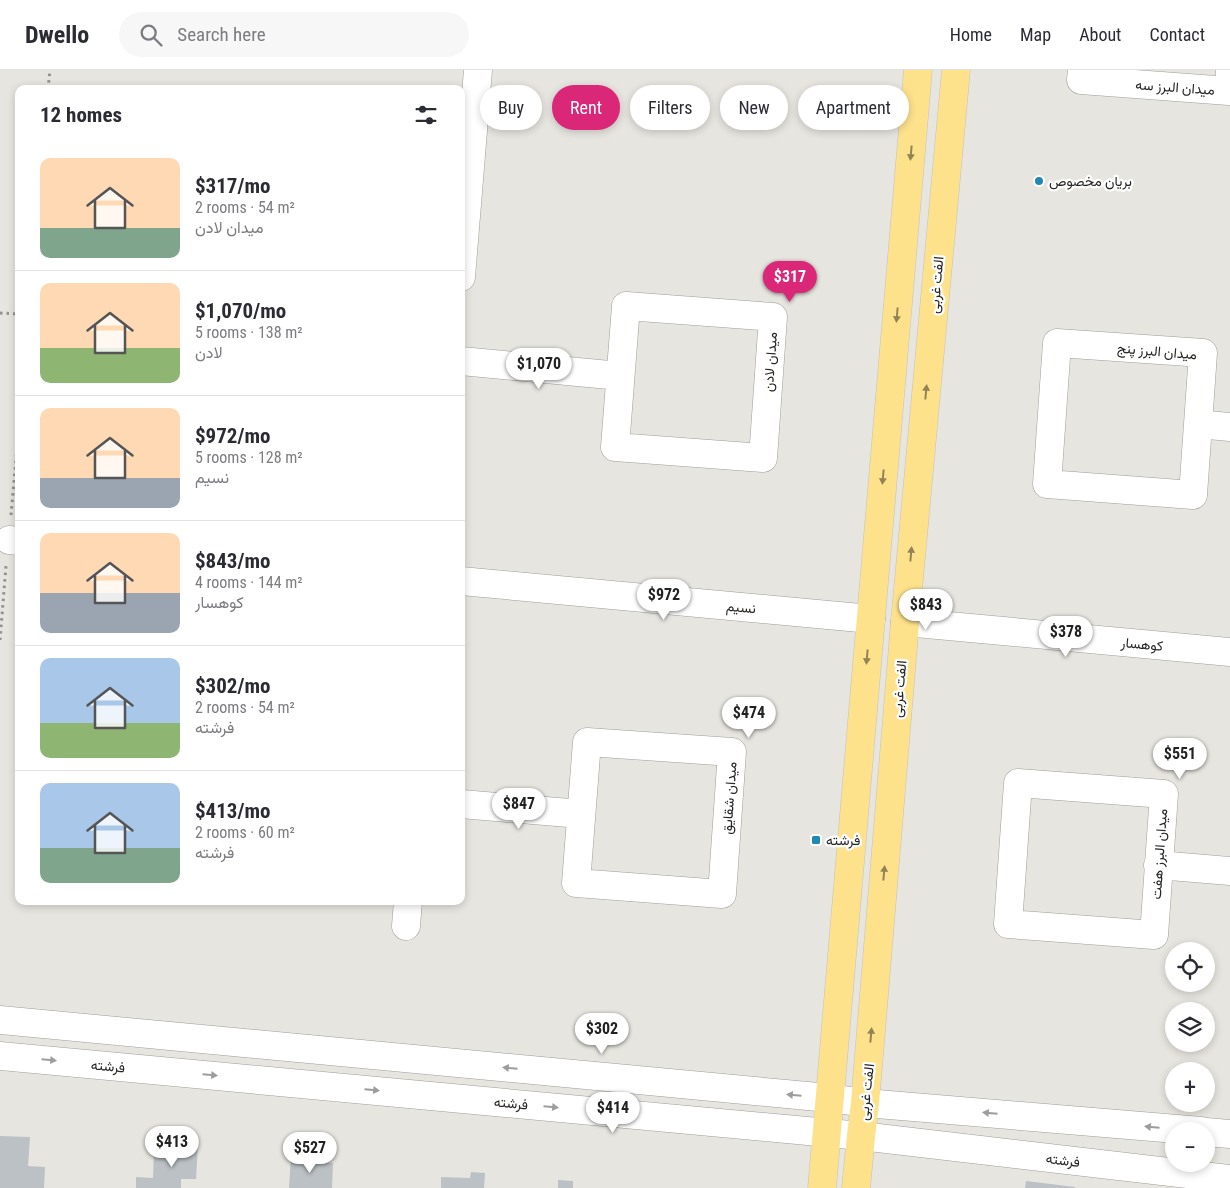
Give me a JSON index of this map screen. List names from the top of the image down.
{
  "streets": {
    "main road": ["الفت غربی"],
    "street": [
      "میدان البرز سه",
      "میدان البرز پنج",
      "میدان لادن",
      "نسیم",
      "کوهسار",
      "میدان شقایق",
      "میدان البرز هفت",
      "فرشته"
    ]
  },
  "crossings": [
    ["الفت غربی", "کوهسار"],
    ["الفت غربی", "فرشته"]
  ],
  "places": {
    "other": ["بریان مخصوص"],
    "transit": ["فرشته"]
  },
  "page": {
    "header": "Dwello",
    "search": "Search here",
    "nav": [
      "Home",
      "Map",
      "About",
      "Contact"
    ],
    "chip": [
      "Buy",
      "Rent",
      "Filters",
      "New",
      "Apartment"
    ],
    "heading": "12 homes",
    "list": [
      {
        "name": "$317/mo",
        "note": "2 rooms · 54 m² · میدان لادن"
      },
      {
        "name": "$1,070/mo",
        "note": "5 rooms · 138 m² · لادن"
      },
      {
        "name": "$972/mo",
        "note": "5 rooms · 128 m² · نسیم"
      },
      {
        "name": "$843/mo",
        "note": "4 rooms · 144 m² · کوهسار"
      },
      {
        "name": "$302/mo",
        "note": "2 rooms · 54 m² · فرشته"
      },
      {
        "name": "$413/mo",
        "note": "2 rooms · 60 m² · فرشته"
      }
    ],
    "price": [
      "$317",
      "$1,070",
      "$972",
      "$843",
      "$378",
      "$474",
      "$551",
      "$847",
      "$302",
      "$414",
      "$413",
      "$527"
    ],
    "map_buttons": ["+", "−"]
  }
}
